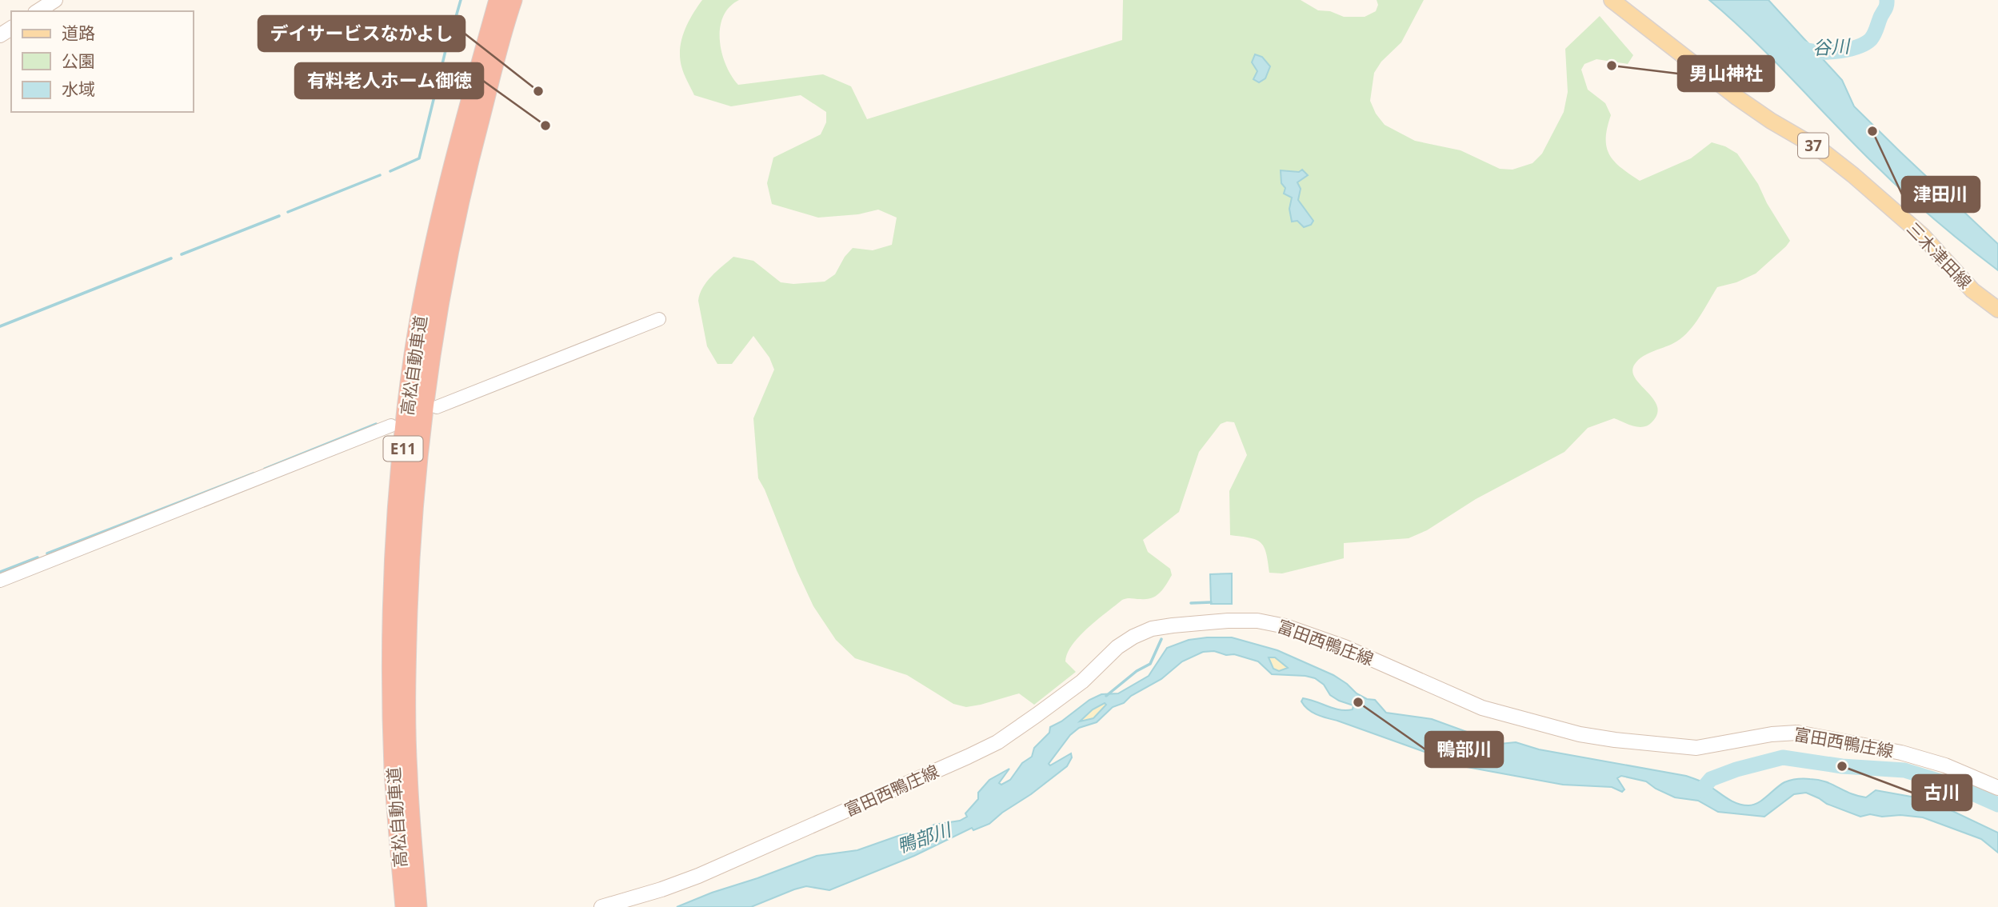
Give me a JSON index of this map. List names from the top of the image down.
{
  "streets": {
    "highway": ["高松自動車道", "E11"],
    "main road": ["37", "三木津田線", "富田西鴨庄線"]
  },
  "water": ["谷川", "鴨部川"],
  "places": [
    "男山神社",
    "デイサービスなかよし",
    "有料老人ホーム御徳",
    "津田川",
    "鴨部川",
    "古川"
  ],
  "legend": ["道路", "公園", "水域"]
}
